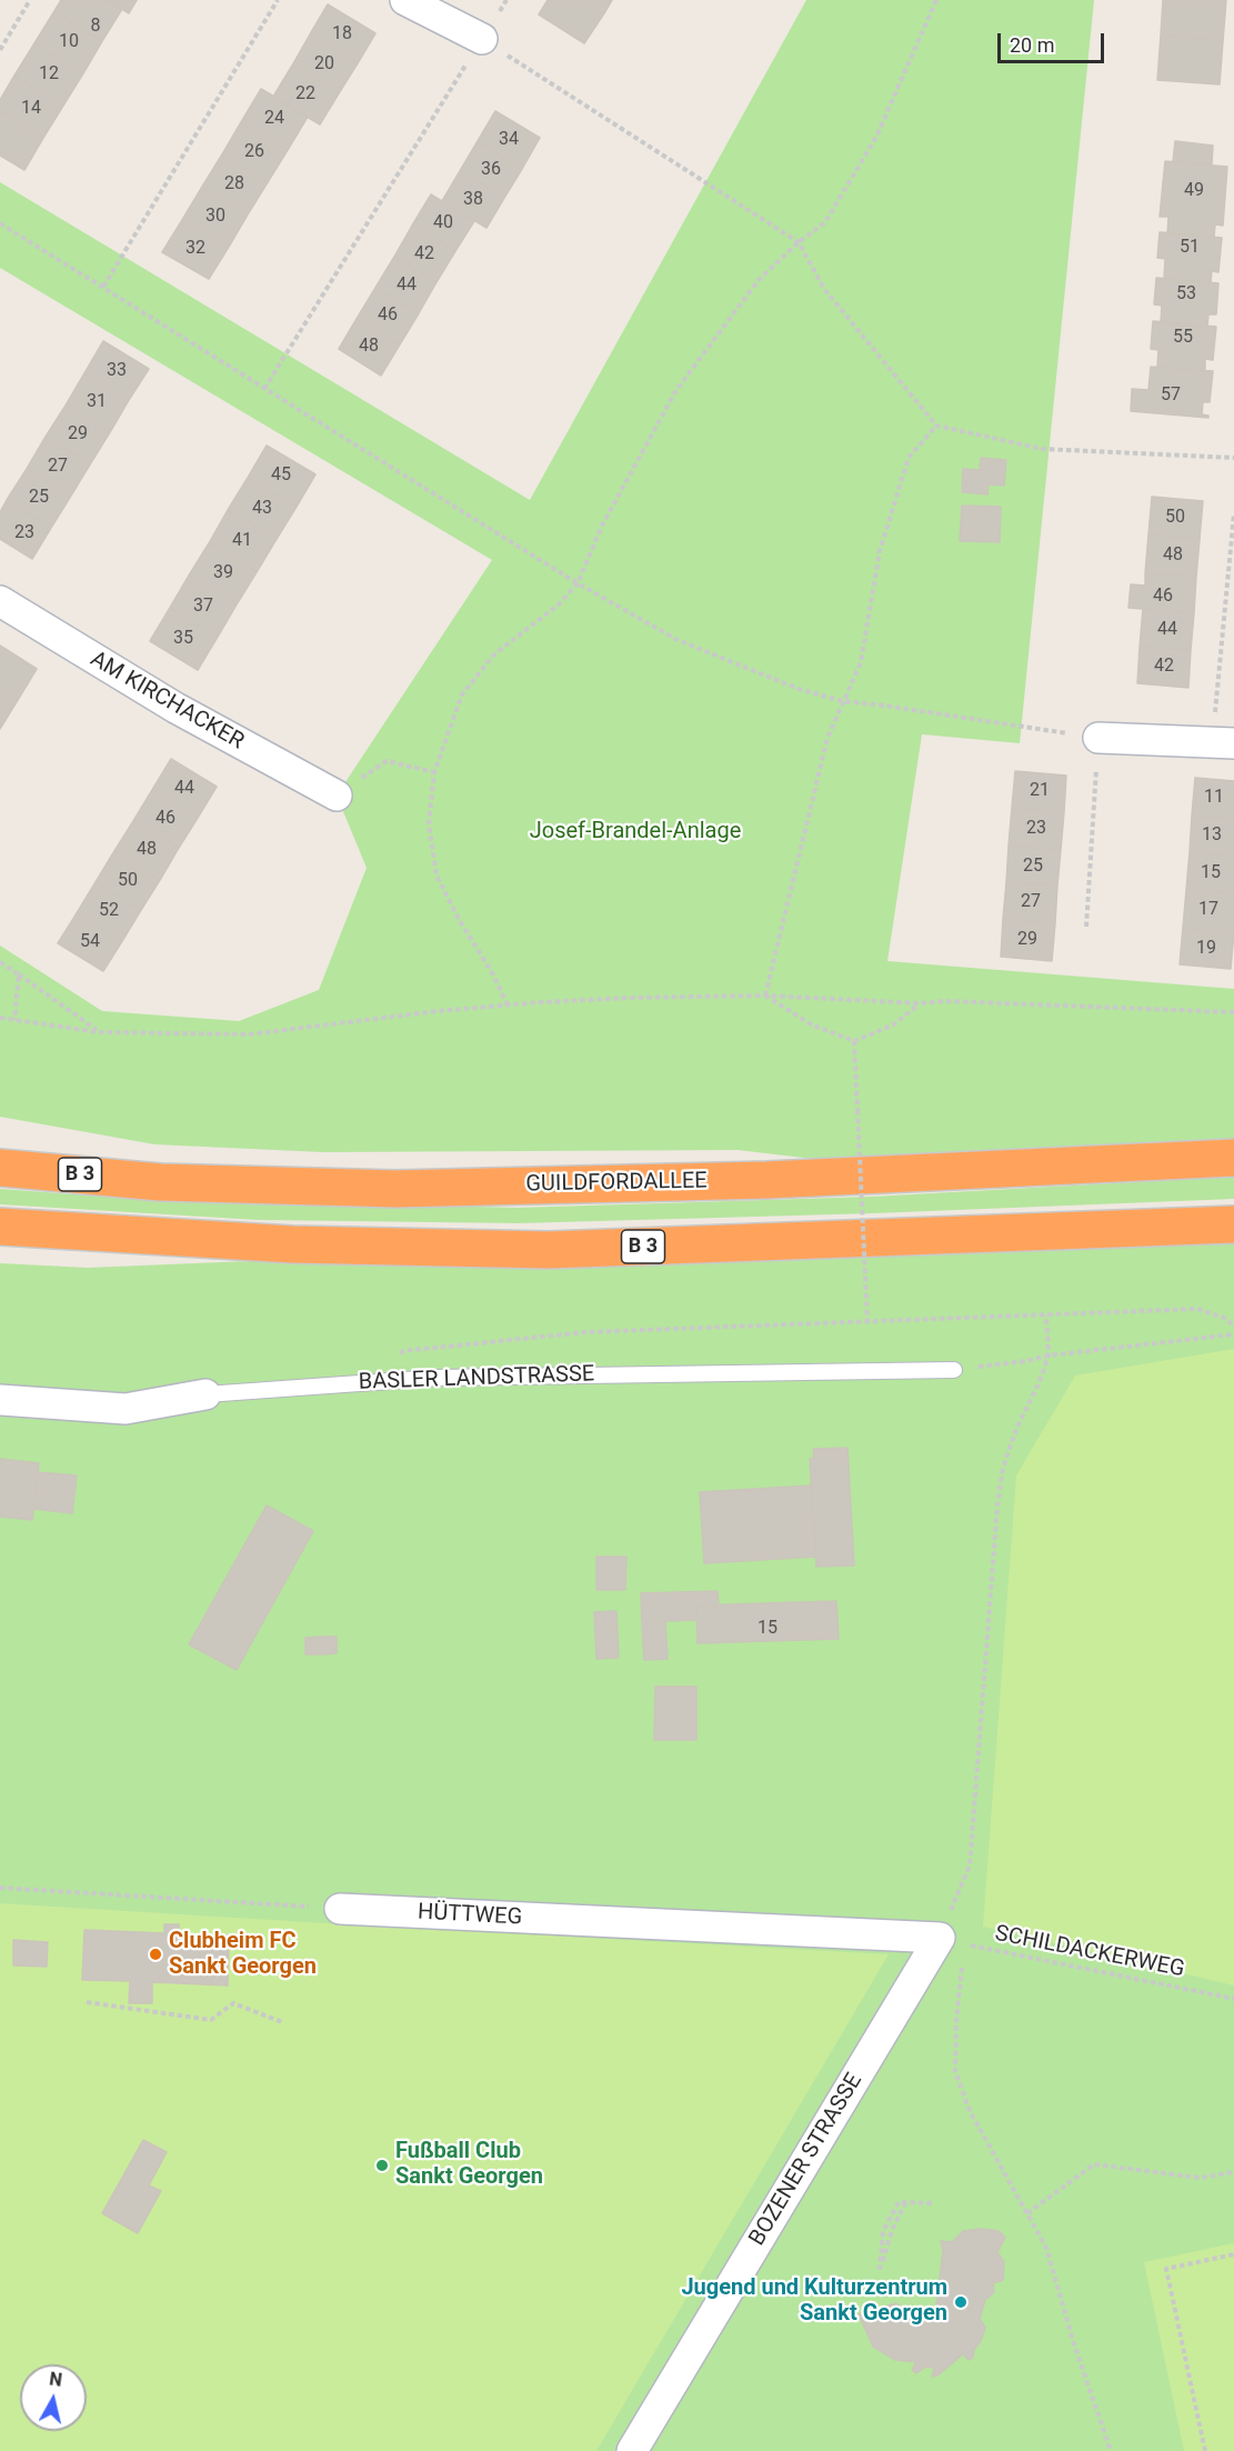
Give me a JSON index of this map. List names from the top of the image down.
{
  "streets": {
    "highway": ["B 3", "GUILDFORDALLEE"],
    "street": [
      "AM KIRCHACKER",
      "BASLER LANDSTRASSE",
      "HÜTTWEG",
      "BOZENER STRASSE"
    ],
    "path": ["SCHILDACKERWEG"]
  },
  "crossings": [
    ["HÜTTWEG", "SCHILDACKERWEG"],
    ["HÜTTWEG", "BOZENER STRASSE"],
    ["SCHILDACKERWEG", "BOZENER STRASSE"]
  ],
  "parks": ["Josef-Brandel-Anlage"],
  "places": ["Clubheim FC Sankt Georgen", "Fußball Club Sankt Georgen", "Jugend und Kulturzentrum Sankt Georgen"],
  "house_numbers": [
    "8",
    "18",
    "10",
    "20",
    "12",
    "22",
    "14",
    "24",
    "34",
    "26",
    "36",
    "28",
    "49",
    "38",
    "30",
    "40",
    "51",
    "32",
    "42",
    "44",
    "53",
    "46",
    "55",
    "48",
    "33",
    "57",
    "31",
    "29",
    "27",
    "45",
    "25",
    "43",
    "50",
    "23",
    "41",
    "48",
    "39",
    "46",
    "37",
    "44",
    "35",
    "42",
    "44",
    "21",
    "11",
    "46",
    "23",
    "13",
    "48",
    "25",
    "15",
    "50",
    "27",
    "17",
    "52",
    "29",
    "54",
    "19",
    "15"
  ],
  "scale_bar": "20 m",
  "north": "top"
}
